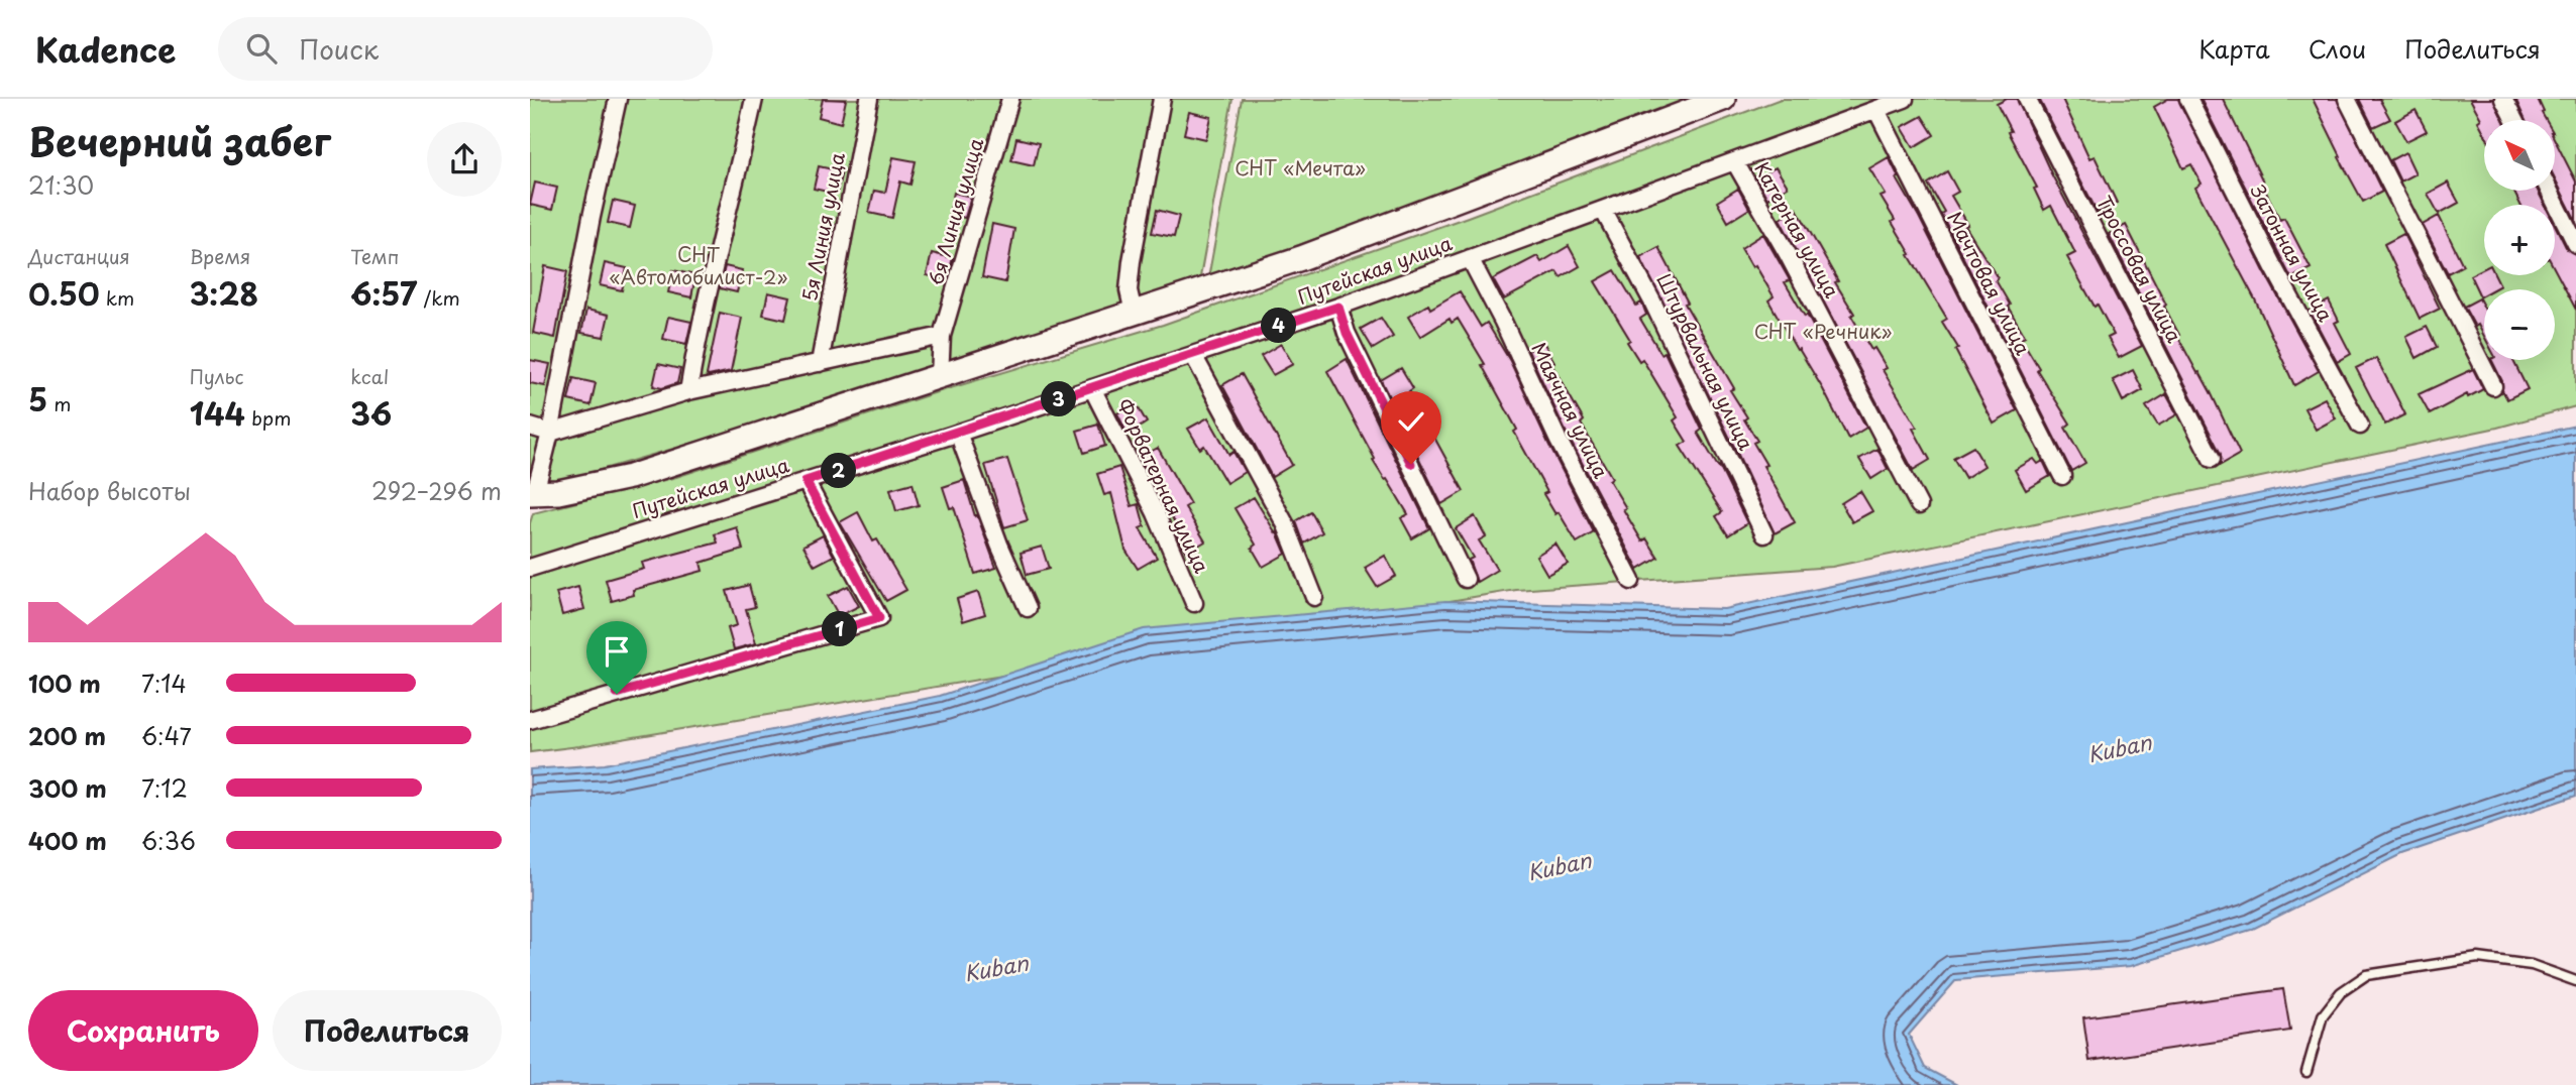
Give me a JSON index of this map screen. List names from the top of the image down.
{
  "streets": {
    "street": [
      "6я Линия улица",
      "5я Линия улица",
      "Катерная улица",
      "Затонная улица",
      "Троссовая улица",
      "Путейская улица",
      "Мачтовая улица",
      "Штурвальная улица",
      "Маячная улица",
      "Форватерная улица"
    ]
  },
  "crossings": [
    ["Катерная улица", "Путейская улица"],
    ["Путейская улица", "Мачтовая улица"],
    ["Путейская улица", "Штурвальная улица"],
    ["Путейская улица", "Маячная улица"],
    ["Путейская улица", "Форватерная улица"]
  ],
  "water": ["Kuban"],
  "parks": ["СНТ «Мечта»", "СНТ «Автомобилист-2»", "СНТ «Речник»"],
  "north": "top left",
  "page": {
    "header": "Kadence",
    "search": "Поиск",
    "nav": ["Карта", "Слои", "Поделиться"],
    "heading": ["Вечерний забег", "21:30"],
    "map_buttons": ["+", "−"],
    "stats": [
      ["Дистанция", "0.50 km"],
      ["Время", "3:28"],
      ["Темп", "6:57 /km"],
      ["5 m"],
      ["Пульс", "144 bpm"],
      ["kcal", "36"]
    ],
    "pins": [
      "4",
      "3",
      "2",
      "1"
    ],
    "chart": ["Набор высоты", "292–296 m"],
    "list": [
      {
        "name": "100 m",
        "note": "7:14"
      },
      {
        "name": "200 m",
        "note": "6:47"
      },
      {
        "name": "300 m",
        "note": "7:12"
      },
      {
        "name": "400 m",
        "note": "6:36"
      }
    ],
    "buttons": ["Сохранить", "Поделиться"]
  }
}
